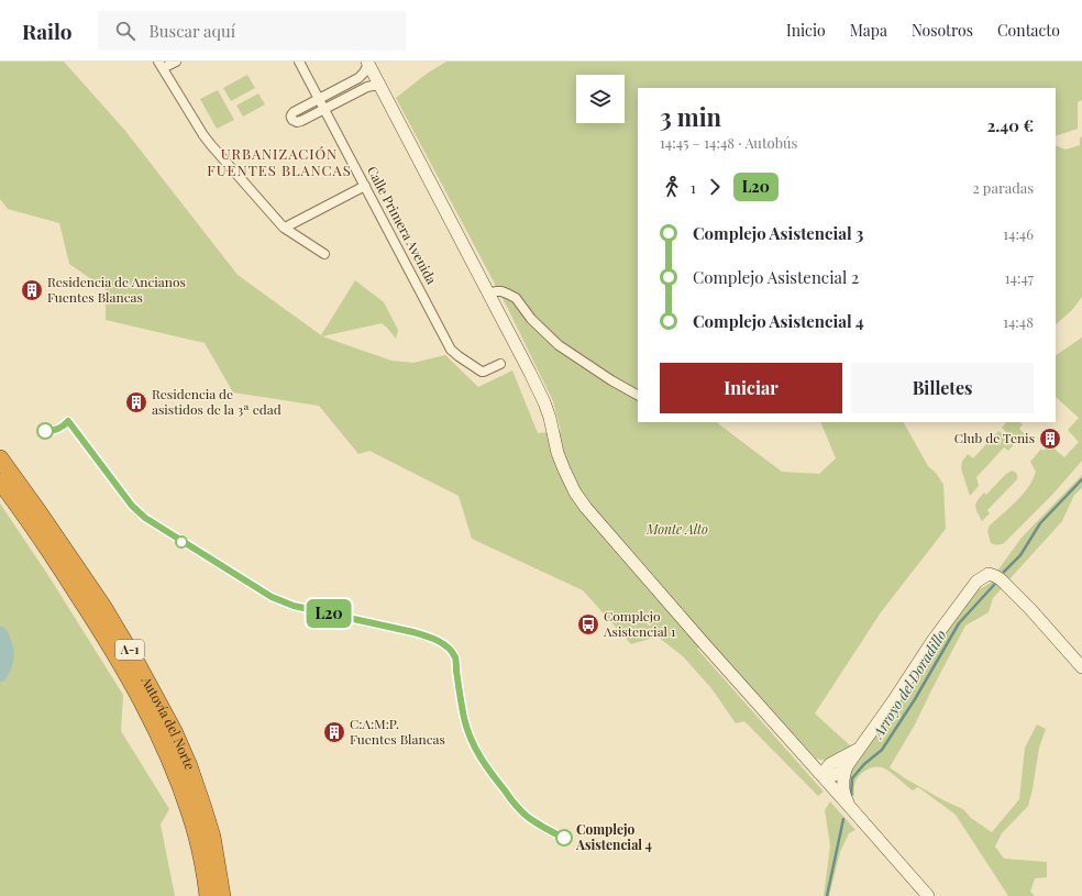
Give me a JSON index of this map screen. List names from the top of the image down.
{
  "streets": {
    "highway": ["A-1", "Autovía del Norte"],
    "street": ["Calle Primera Avenida"]
  },
  "districts": ["URBANIZACIÓN FUENTES BLANCAS"],
  "water": ["Arroyo del Doradillo"],
  "parks": ["Monte Alto"],
  "places": {
    "building": [
      "Residencia de Ancianos Fuentes Blancas",
      "Residencia de asistidos de la 3ª edad",
      "Club de Tenis",
      "C:A:M:P. Fuentes Blancas"
    ],
    "bus stop": ["Complejo Asistencial 1"],
    "other": ["Complejo Asistencial 4"]
  },
  "lines": ["bus line L20"],
  "page": {
    "header": "Railo",
    "search": "Buscar aquí",
    "nav": [
      "Inicio",
      "Mapa",
      "Nosotros",
      "Contacto"
    ],
    "on_map": "L20",
    "heading": ["3 min", "14:45 – 14:48 · Autobús", "2.40 €"],
    "legs": ["1", "L20", "2 paradas"],
    "list": [
      {
        "name": "Complejo Asistencial 3",
        "value": "14:46"
      },
      {
        "name": "Complejo Asistencial 2",
        "value": "14:47"
      },
      {
        "name": "Complejo Asistencial 4",
        "value": "14:48"
      }
    ],
    "buttons": ["Iniciar", "Billetes"]
  }
}
